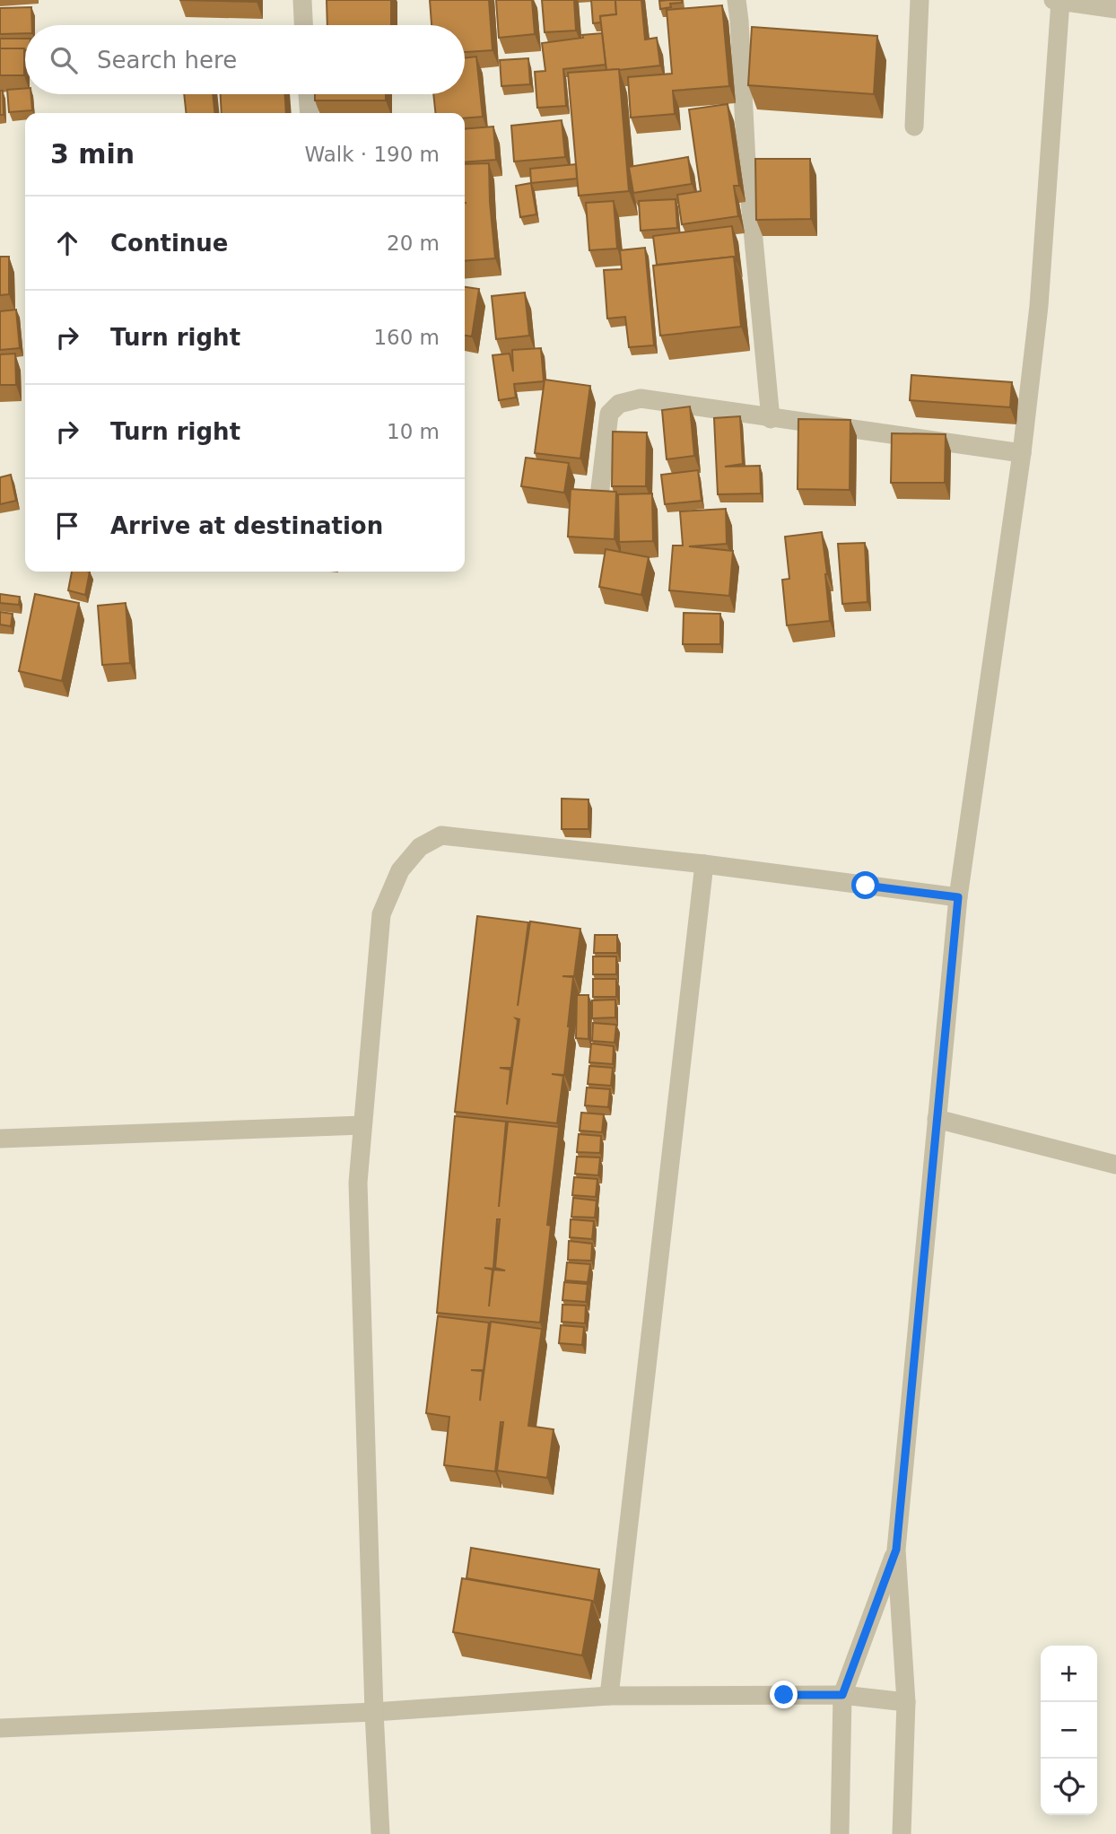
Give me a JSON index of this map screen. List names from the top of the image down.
{
  "page": {
    "search": "Search here",
    "heading": ["3 min", "Walk · 190 m"],
    "list": [
      ["Continue", "20 m"],
      ["Turn right", "160 m"],
      ["Turn right", "10 m"],
      "Arrive at destination"
    ],
    "map_buttons": ["+", "−"]
  }
}
